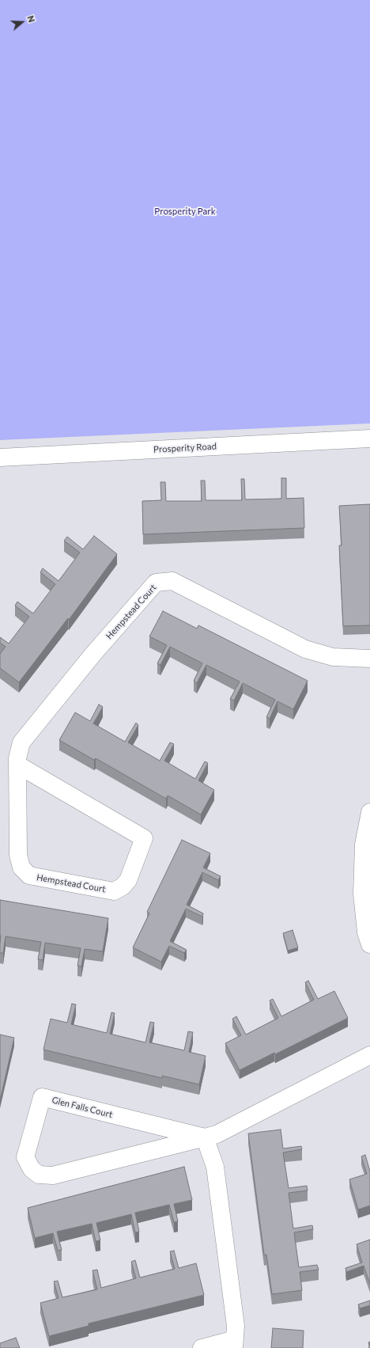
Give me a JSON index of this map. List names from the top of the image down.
{
  "streets": {
    "street": ["Prosperity Road", "Hempstead Court", "Glen Falls Court"]
  },
  "parks": ["Prosperity Park"],
  "north": "right"
}
